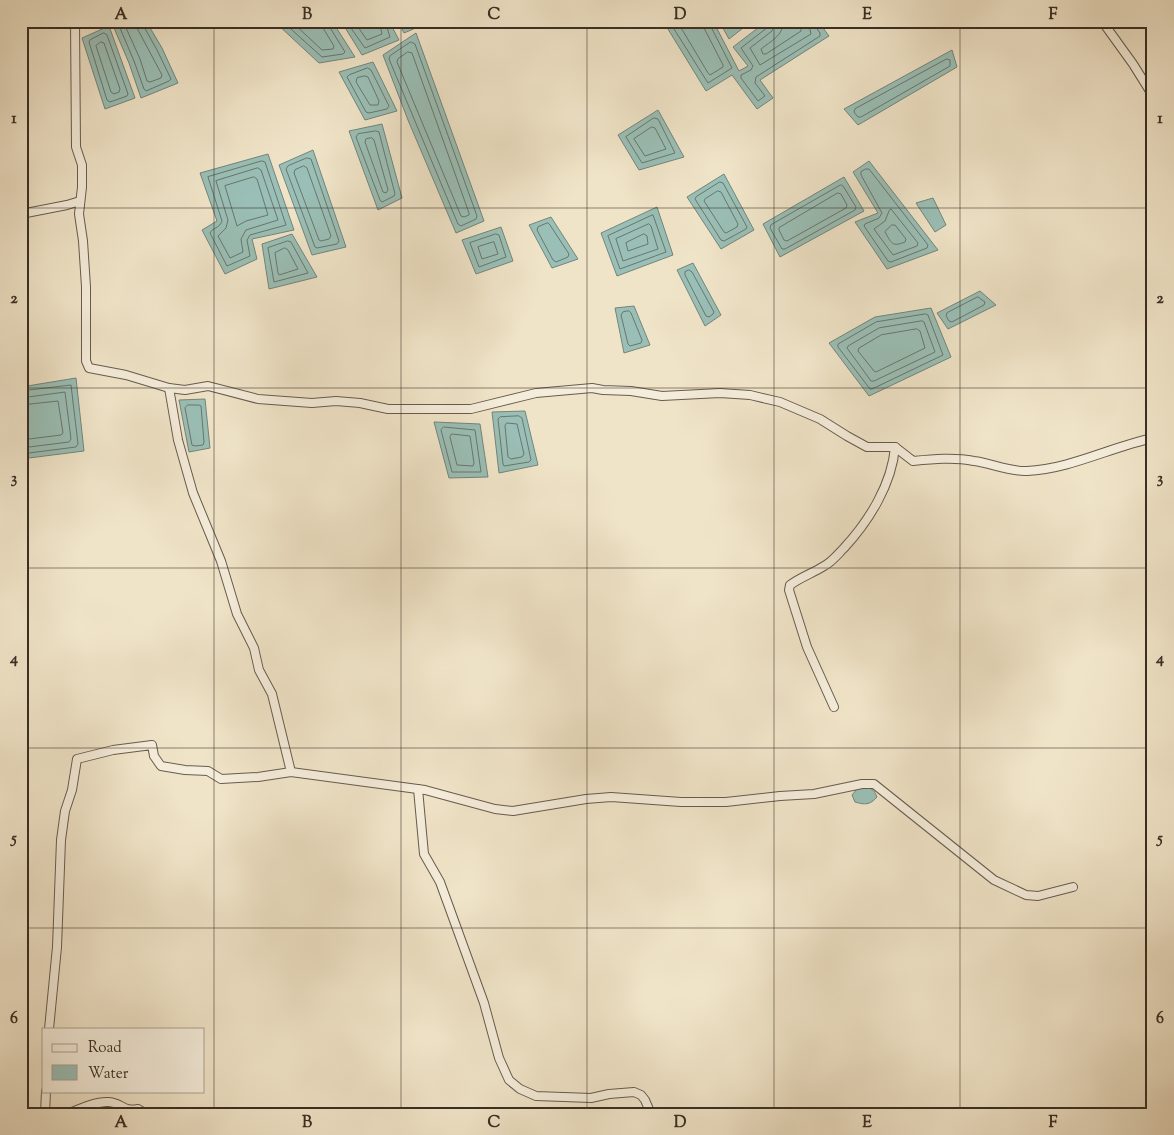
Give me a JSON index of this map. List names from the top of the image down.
{
  "legend": ["Road", "Water"],
  "grid": {
    "columns": [
      "A",
      "B",
      "C",
      "D",
      "E",
      "F"
    ],
    "rows": [
      "1",
      "2",
      "3",
      "4",
      "5",
      "6"
    ]
  }
}
